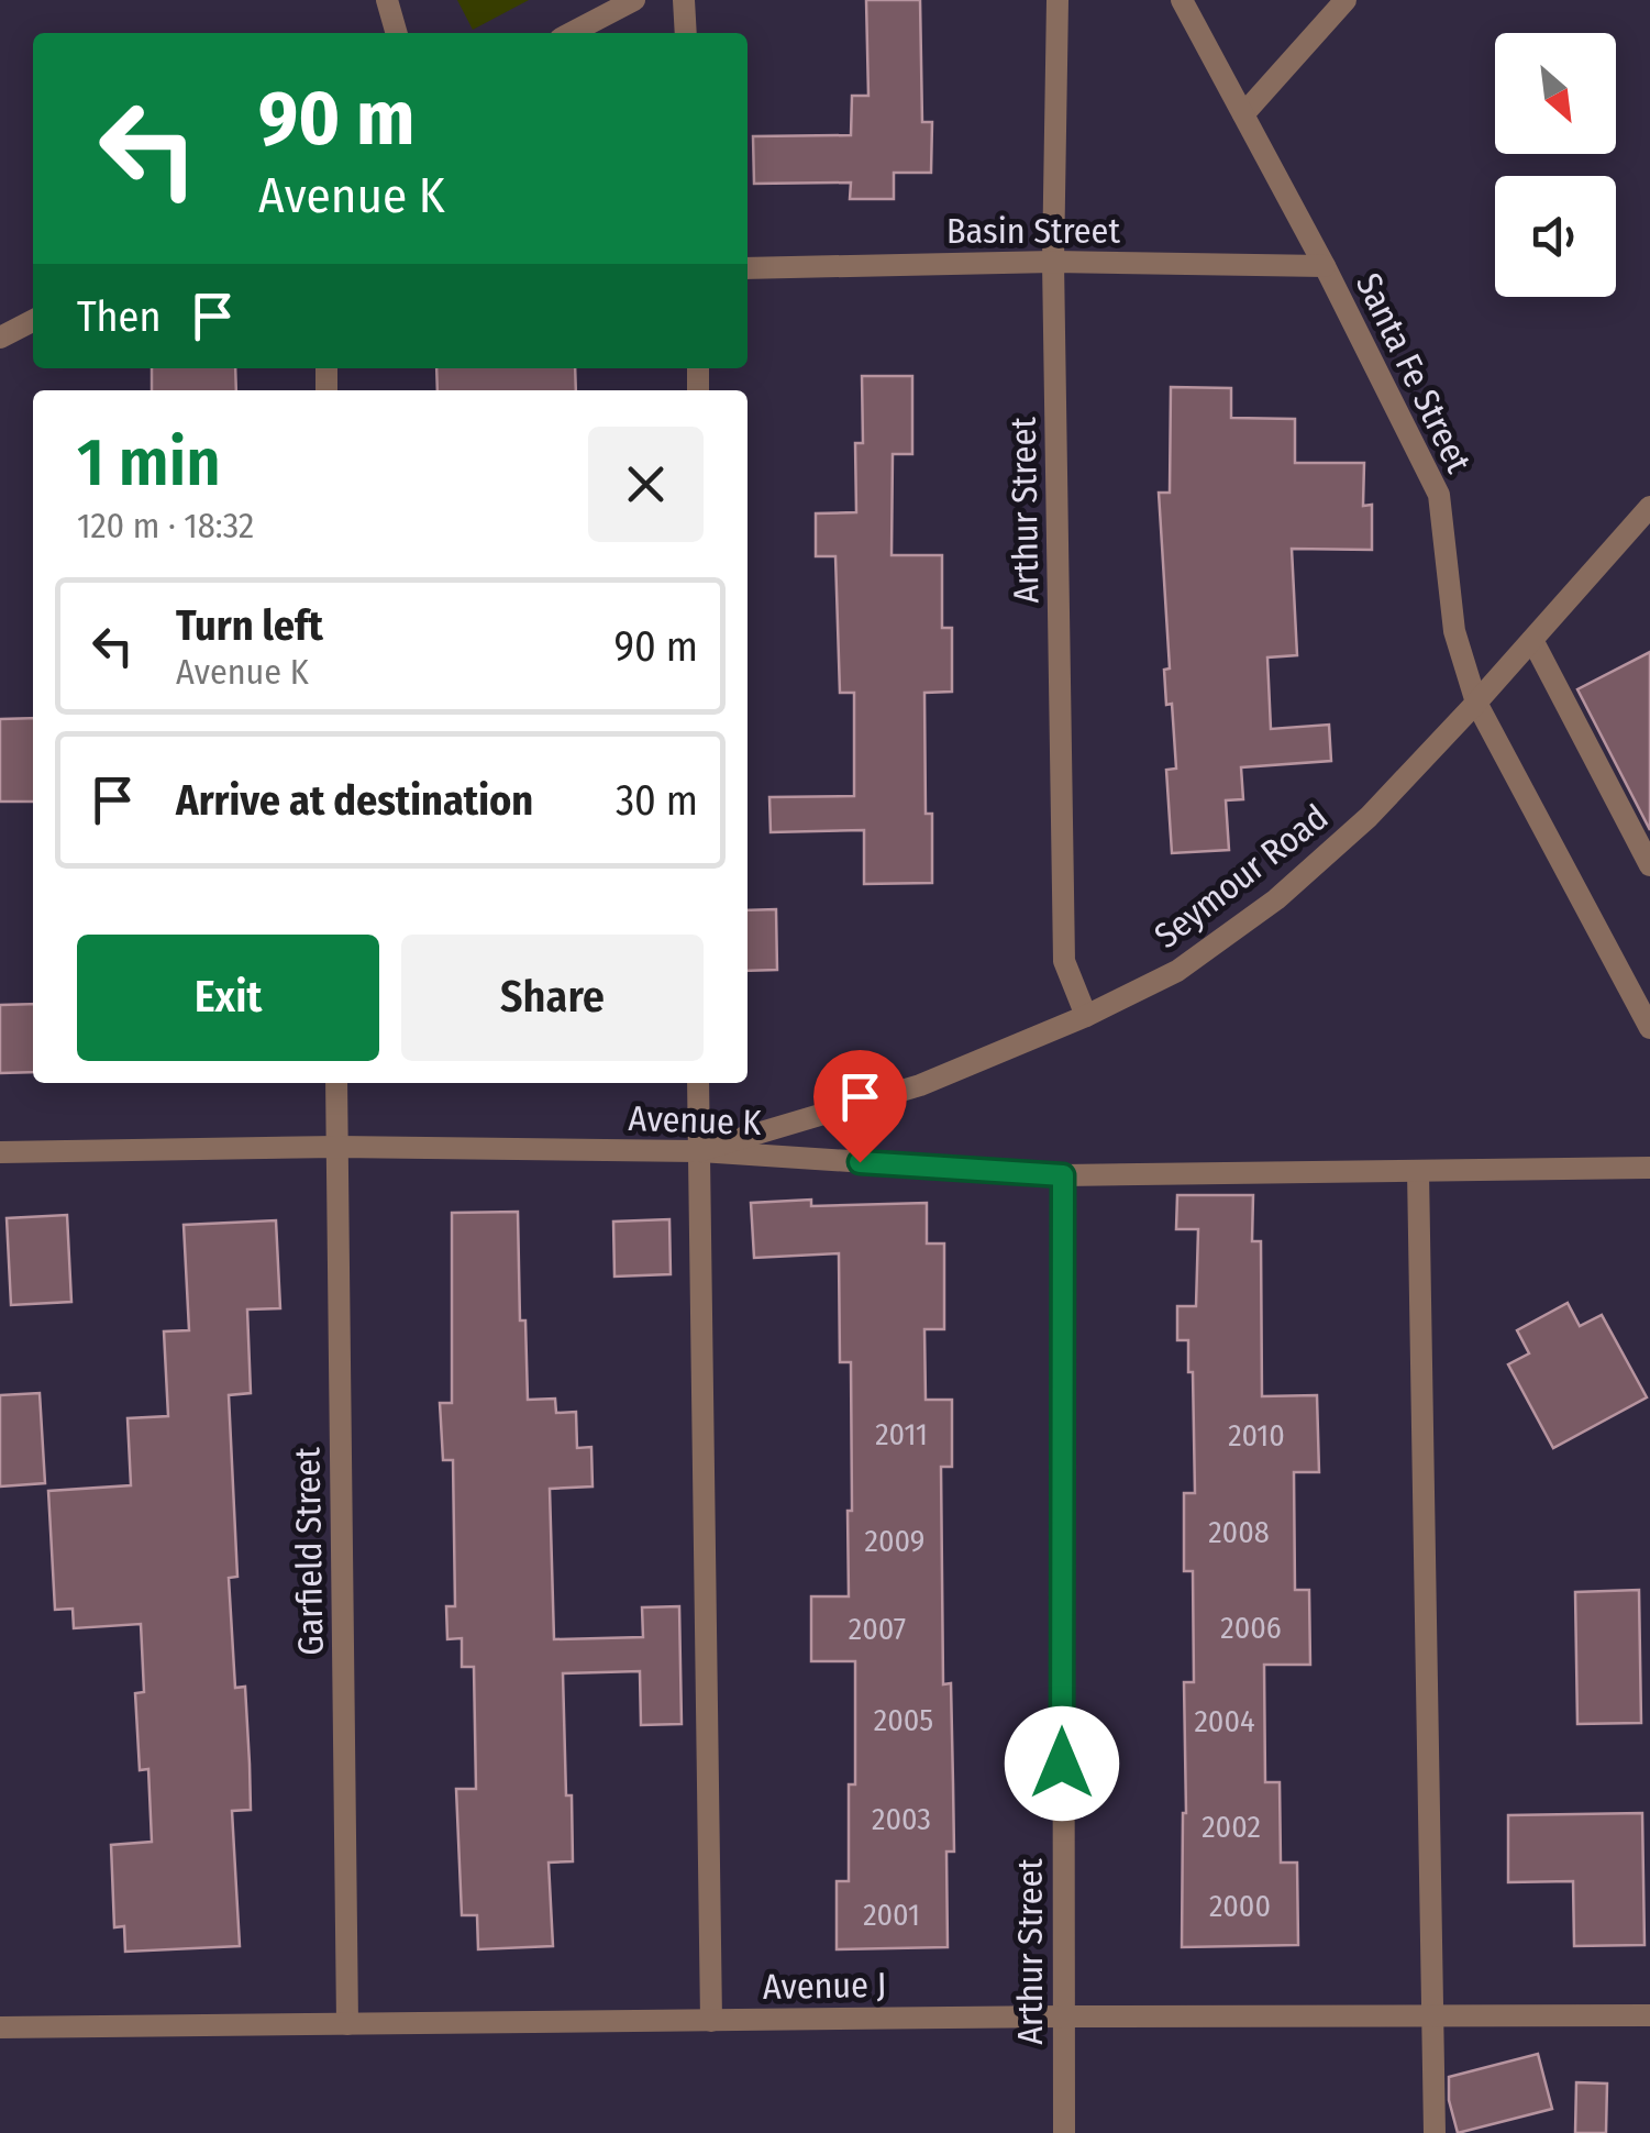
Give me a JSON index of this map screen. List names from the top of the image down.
{
  "streets": {
    "street": [
      "Basin Street",
      "Santa Fe Street",
      "Arthur Street",
      "Seymour Road",
      "Avenue K",
      "Garfield Street",
      "Avenue J"
    ]
  },
  "crossings": [
    ["Basin Street", "Santa Fe Street"],
    ["Basin Street", "Arthur Street"],
    ["Santa Fe Street", "Seymour Road"],
    ["Arthur Street", "Seymour Road"],
    ["Arthur Street", "Avenue K"],
    ["Arthur Street", "Avenue J"],
    ["Seymour Road", "Avenue K"],
    ["Avenue K", "Garfield Street"],
    ["Garfield Street", "Avenue J"]
  ],
  "house_numbers": [
    "2011",
    "2010",
    "2008",
    "2009",
    "2006",
    "2007",
    "2005",
    "2004",
    "2003",
    "2002",
    "2000",
    "2001"
  ],
  "north": "bottom right",
  "page": {
    "turn": ["90 m", "Avenue K"],
    "then": "Then",
    "heading": ["1 min", "120 m · 18:32"],
    "list": [
      {
        "name": "Turn left",
        "note": "Avenue K",
        "value": "90 m"
      },
      {
        "name": "Arrive at destination",
        "value": "30 m"
      }
    ],
    "buttons": ["Exit", "Share"]
  }
}
